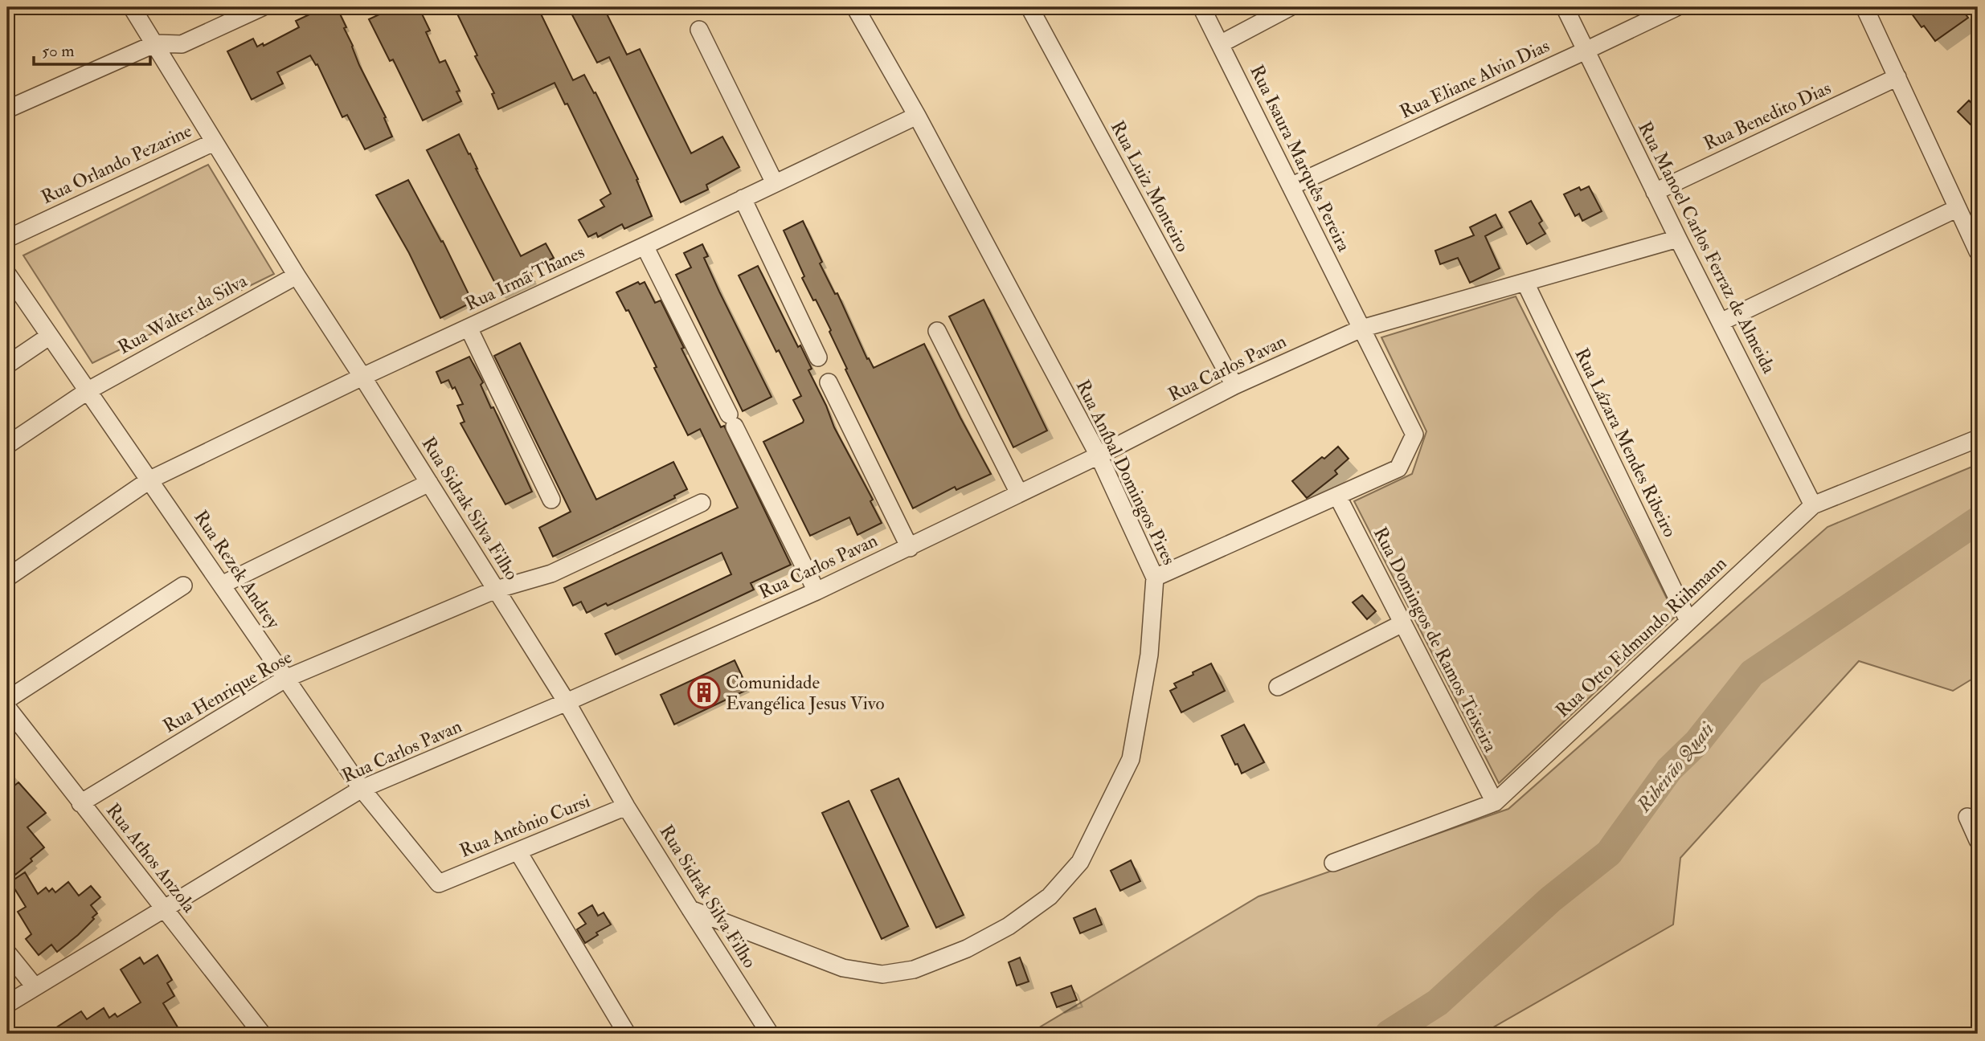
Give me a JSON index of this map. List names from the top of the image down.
{
  "streets": {
    "street": [
      "Rua Eliane Alvin Dias",
      "Rua Benedito Dias",
      "Rua Isaura Marquês Pereira",
      "Rua Orlando Pezarine",
      "Rua Luiz Monteiro",
      "Rua Manoel Carlos Ferraz de Almeida",
      "Rua Irmã Thanes",
      "Rua Walter da Silva",
      "Rua Carlos Pavan",
      "Rua Lázara Mendes Ribeiro",
      "Rua Aníbal Domingos Pires",
      "Rua Sidrak Silva Filho",
      "Rua Rezek Andrey",
      "Rua Otto Edmundo Riihmann",
      "Rua Domingos de Ramos Teixeira",
      "Rua Henrique Rose",
      "Rua Antônio Cursi",
      "Rua Athos Anzola"
    ]
  },
  "crossings": [
    ["Rua Eliane Alvin Dias", "Rua Isaura Marquês Pereira"],
    ["Rua Eliane Alvin Dias", "Rua Manoel Carlos Ferraz de Almeida"],
    ["Rua Benedito Dias", "Rua Manoel Carlos Ferraz de Almeida"],
    ["Rua Isaura Marquês Pereira", "Rua Carlos Pavan"],
    ["Rua Isaura Marquês Pereira", "Rua Domingos de Ramos Teixeira"],
    ["Rua Orlando Pezarine", "Rua Sidrak Silva Filho"],
    ["Rua Luiz Monteiro", "Rua Carlos Pavan"],
    ["Rua Manoel Carlos Ferraz de Almeida", "Rua Carlos Pavan"],
    ["Rua Manoel Carlos Ferraz de Almeida", "Rua Otto Edmundo Riihmann"],
    ["Rua Irmã Thanes", "Rua Aníbal Domingos Pires"],
    ["Rua Irmã Thanes", "Rua Sidrak Silva Filho"],
    ["Rua Irmã Thanes", "Rua Rezek Andrey"],
    ["Rua Walter da Silva", "Rua Sidrak Silva Filho"],
    ["Rua Walter da Silva", "Rua Rezek Andrey"],
    ["Rua Carlos Pavan", "Rua Lázara Mendes Ribeiro"],
    ["Rua Carlos Pavan", "Rua Aníbal Domingos Pires"],
    ["Rua Carlos Pavan", "Rua Sidrak Silva Filho"],
    ["Rua Carlos Pavan", "Rua Rezek Andrey"],
    ["Rua Carlos Pavan", "Rua Athos Anzola"],
    ["Rua Lázara Mendes Ribeiro", "Rua Otto Edmundo Riihmann"],
    ["Rua Aníbal Domingos Pires", "Rua Sidrak Silva Filho"],
    ["Rua Sidrak Silva Filho", "Rua Henrique Rose"],
    ["Rua Sidrak Silva Filho", "Rua Antônio Cursi"],
    ["Rua Rezek Andrey", "Rua Henrique Rose"],
    ["Rua Rezek Andrey", "Rua Antônio Cursi"],
    ["Rua Otto Edmundo Riihmann", "Rua Domingos de Ramos Teixeira"],
    ["Rua Henrique Rose", "Rua Athos Anzola"]
  ],
  "water": ["Ribeirão Quati"],
  "places": {
    "building": ["Comunidade Evangélica Jesus Vivo"]
  },
  "scale_bar": "50 m"
}
